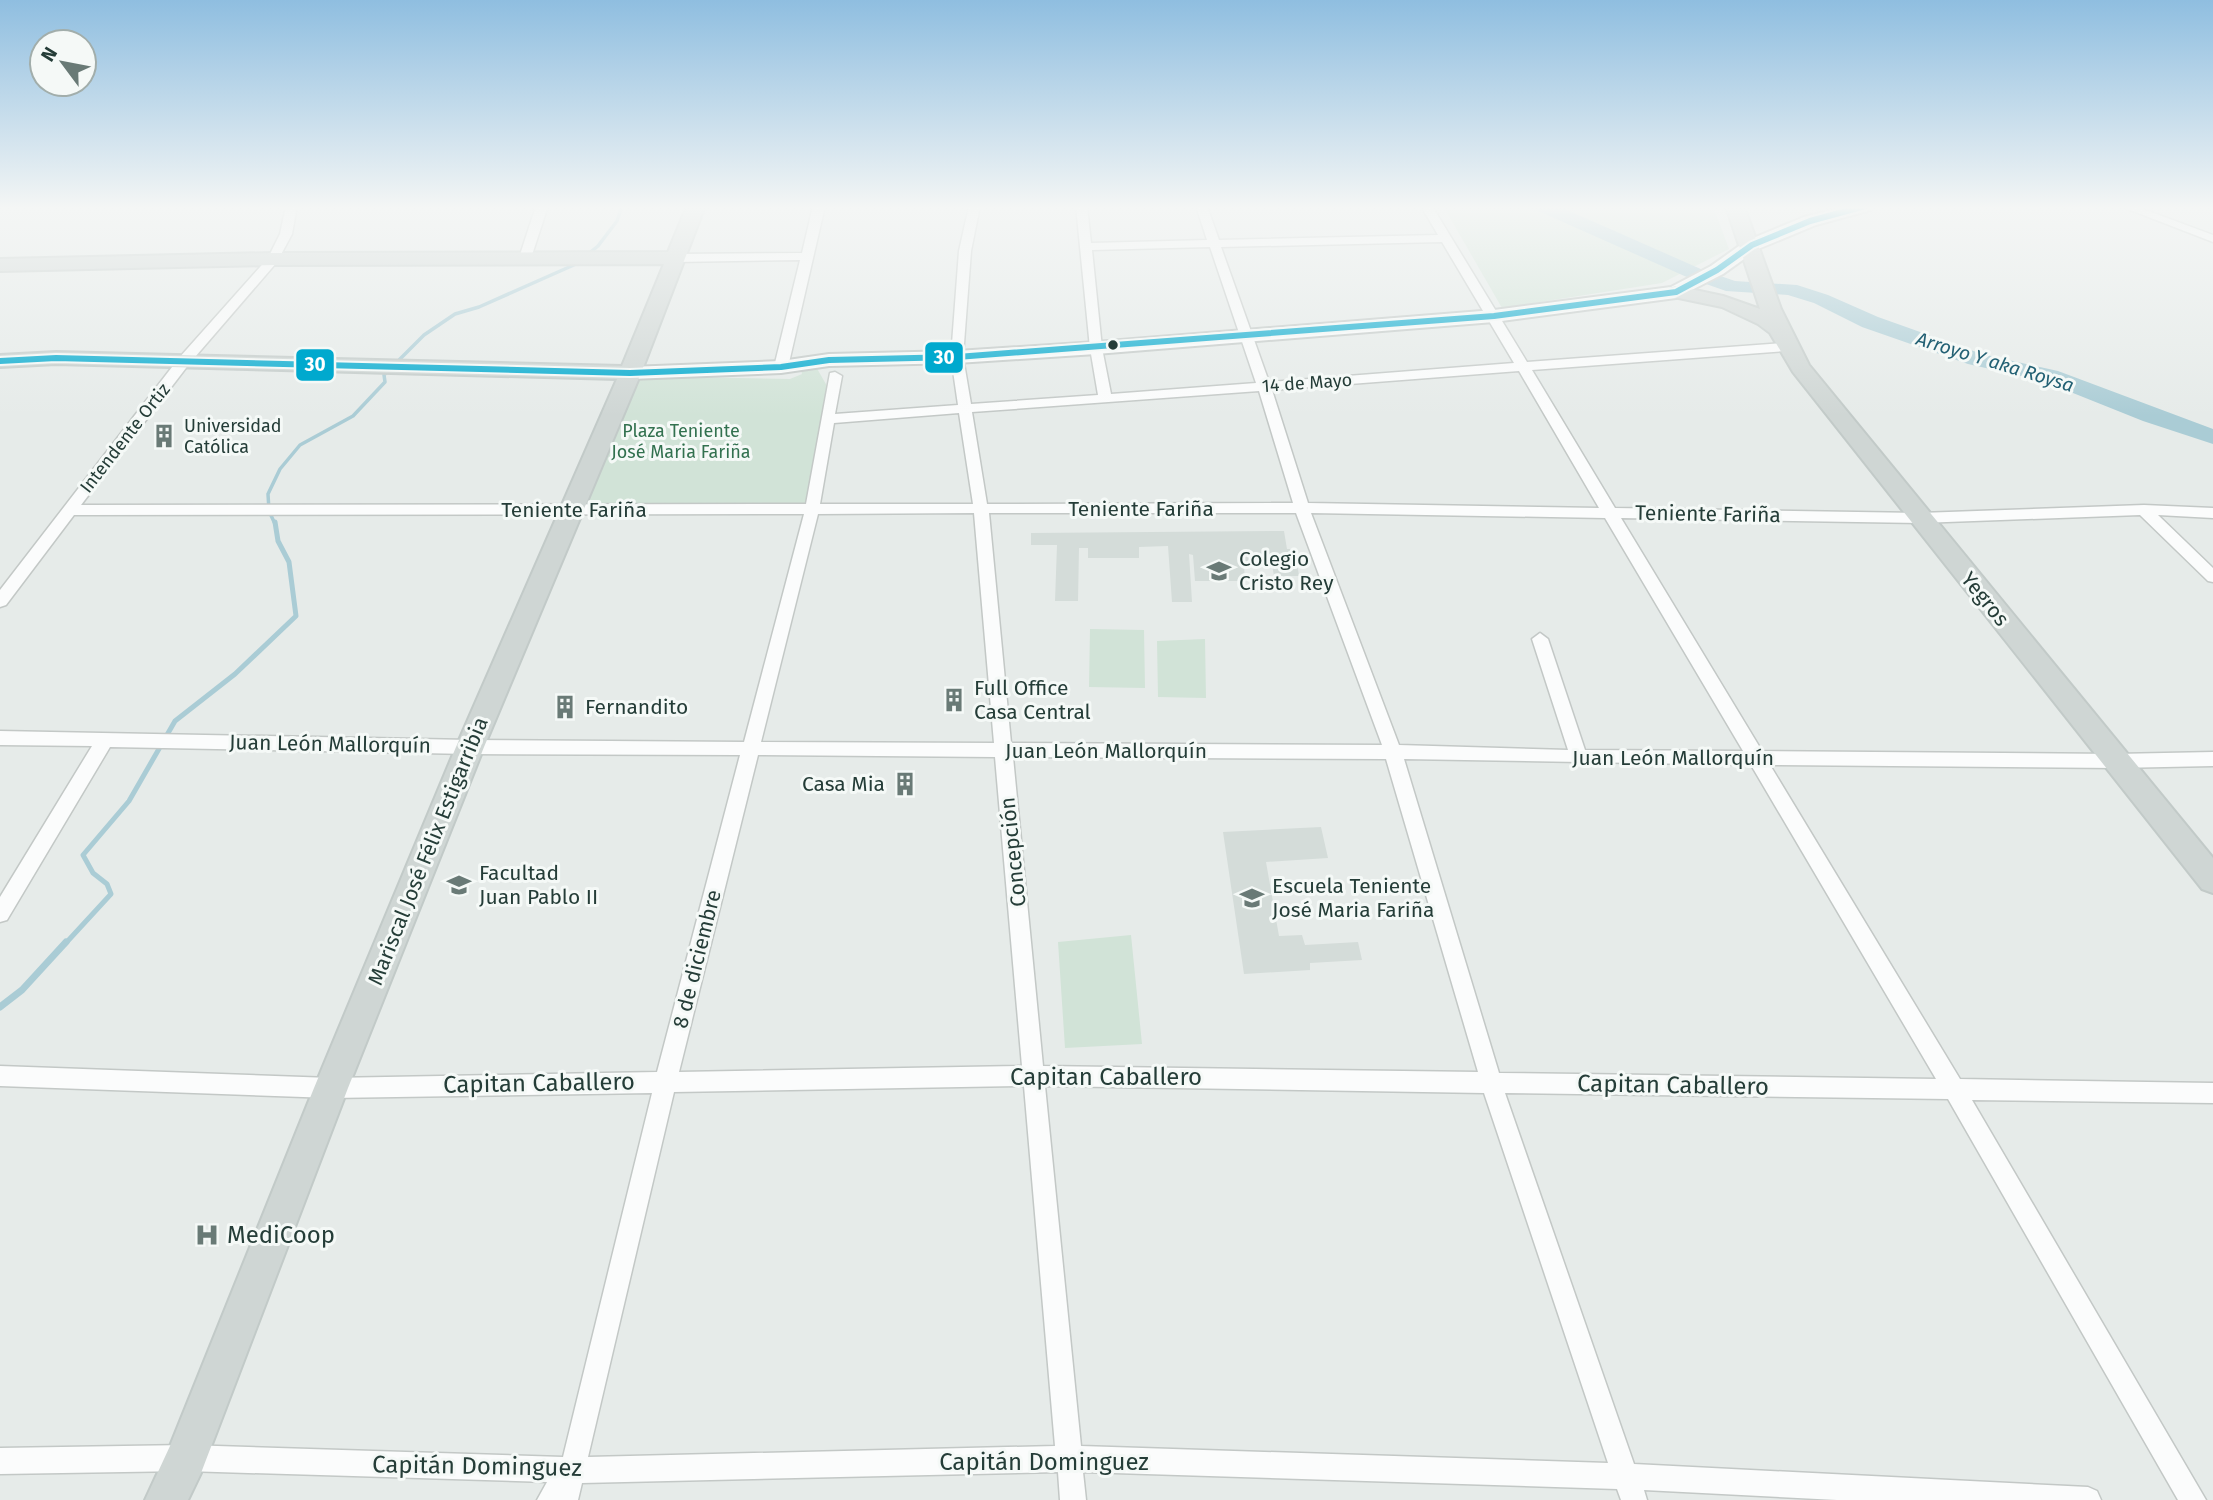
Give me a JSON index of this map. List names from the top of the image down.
{
  "streets": {
    "main road": ["Yegros", "Mariscal José Félix Estigarribia"],
    "street": [
      "14 de Mayo",
      "Intendente Ortiz",
      "Teniente Fariña",
      "Juan León Mallorquín",
      "Concepción",
      "8 de diciembre",
      "Capitan Caballero",
      "Capitán Dominguez"
    ]
  },
  "crossings": [
    ["14 de Mayo", "Yegros"],
    ["14 de Mayo", "Concepción"],
    ["14 de Mayo", "8 de diciembre"],
    ["Intendente Ortiz", "Teniente Fariña"],
    ["Teniente Fariña", "Yegros"],
    ["Teniente Fariña", "Mariscal José Félix Estigarribia"],
    ["Teniente Fariña", "Concepción"],
    ["Teniente Fariña", "8 de diciembre"],
    ["Yegros", "Juan León Mallorquín"],
    ["Juan León Mallorquín", "Mariscal José Félix Estigarribia"],
    ["Juan León Mallorquín", "Concepción"],
    ["Juan León Mallorquín", "8 de diciembre"],
    ["Mariscal José Félix Estigarribia", "Capitan Caballero"],
    ["Mariscal José Félix Estigarribia", "Capitán Dominguez"],
    ["Concepción", "Capitan Caballero"],
    ["Concepción", "Capitán Dominguez"],
    ["8 de diciembre", "Capitan Caballero"],
    ["8 de diciembre", "Capitán Dominguez"]
  ],
  "water": ["Arroyo Y aka Roysa"],
  "parks": ["Plaza Teniente José Maria Fariña"],
  "places": {
    "building": [
      "Universidad Católica",
      "Full Office Casa Central",
      "Fernandito",
      "Casa Mia"
    ],
    "school or university": ["Colegio Cristo Rey", "Facultad Juan Pablo II", "Escuela Teniente José Maria Fariña"],
    "hospital": ["MediCoop"]
  },
  "lines": ["transit line 30"],
  "north": "top left"
}
